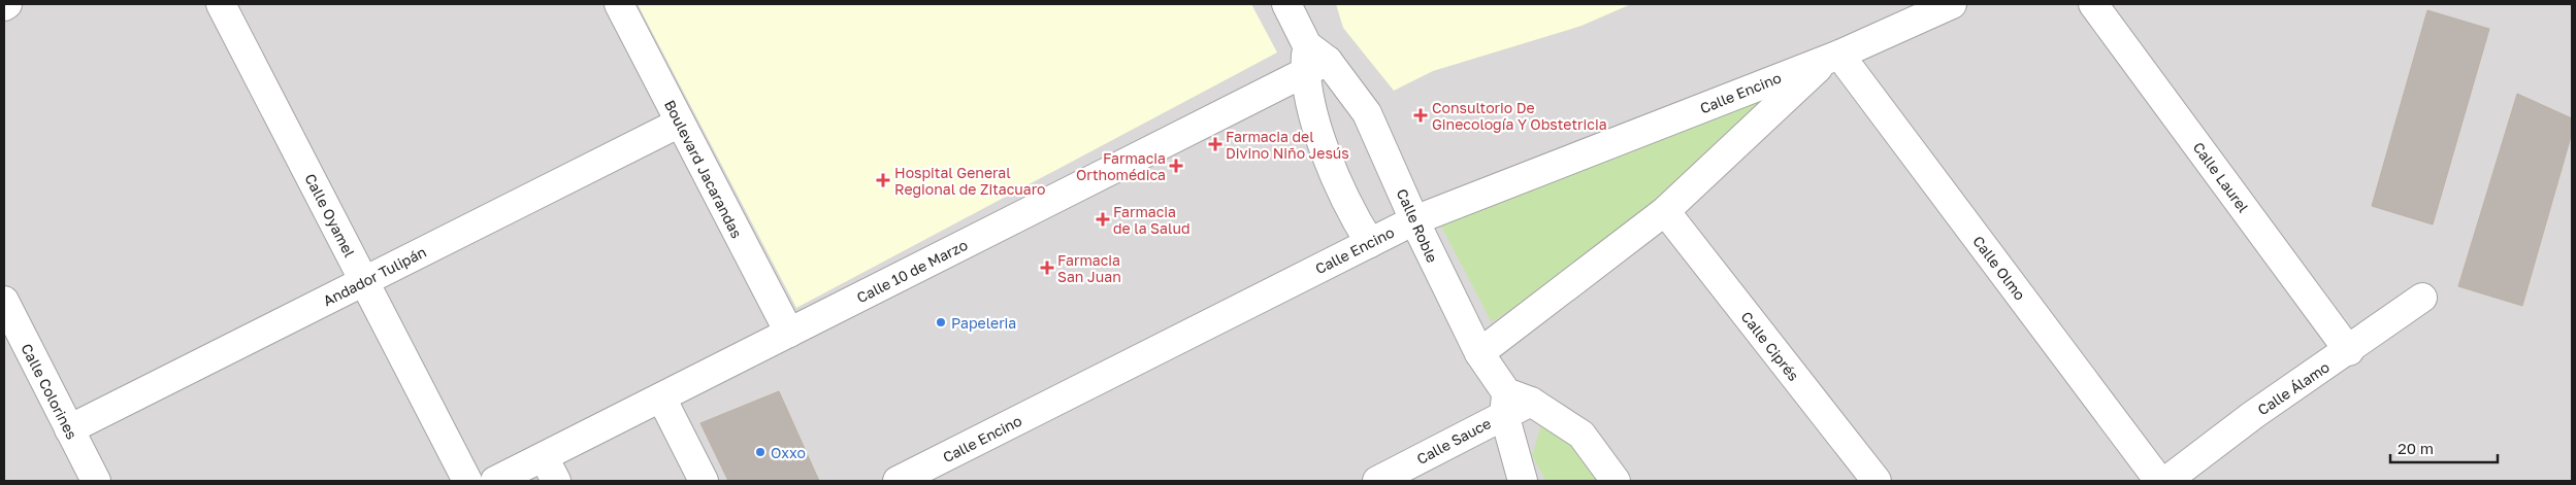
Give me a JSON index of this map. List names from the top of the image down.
{
  "streets": {
    "street": [
      "Calle Encino",
      "Boulevard Jacarandas",
      "Calle Laurel",
      "Calle Oyamel",
      "Calle Roble",
      "Calle Olmo",
      "Calle 10 de Marzo",
      "Andador Tulipán",
      "Calle Ciprés",
      "Calle Álamo",
      "Calle Colorines",
      "Calle Sauce"
    ]
  },
  "crossings": [
    ["Calle Encino", "Calle Roble"],
    ["Calle Encino", "Calle Olmo"],
    ["Calle Encino", "Calle Ciprés"],
    ["Boulevard Jacarandas", "Calle 10 de Marzo"],
    ["Boulevard Jacarandas", "Andador Tulipán"],
    ["Calle Laurel", "Calle Álamo"],
    ["Calle Oyamel", "Andador Tulipán"],
    ["Calle Roble", "Calle 10 de Marzo"],
    ["Calle Roble", "Calle Sauce"],
    ["Andador Tulipán", "Calle Colorines"]
  ],
  "places": {
    "health": [
      "Consultorio De Ginecología Y Obstetricia",
      "Farmacia del Divino Niño Jesús",
      "Farmacia Orthomédica",
      "Hospital General Regional de Zitacuaro",
      "Farmacia de la Salud",
      "Farmacia San Juan"
    ],
    "other": ["Papeleria", "Oxxo"]
  },
  "scale_bar": "20 m"
}
